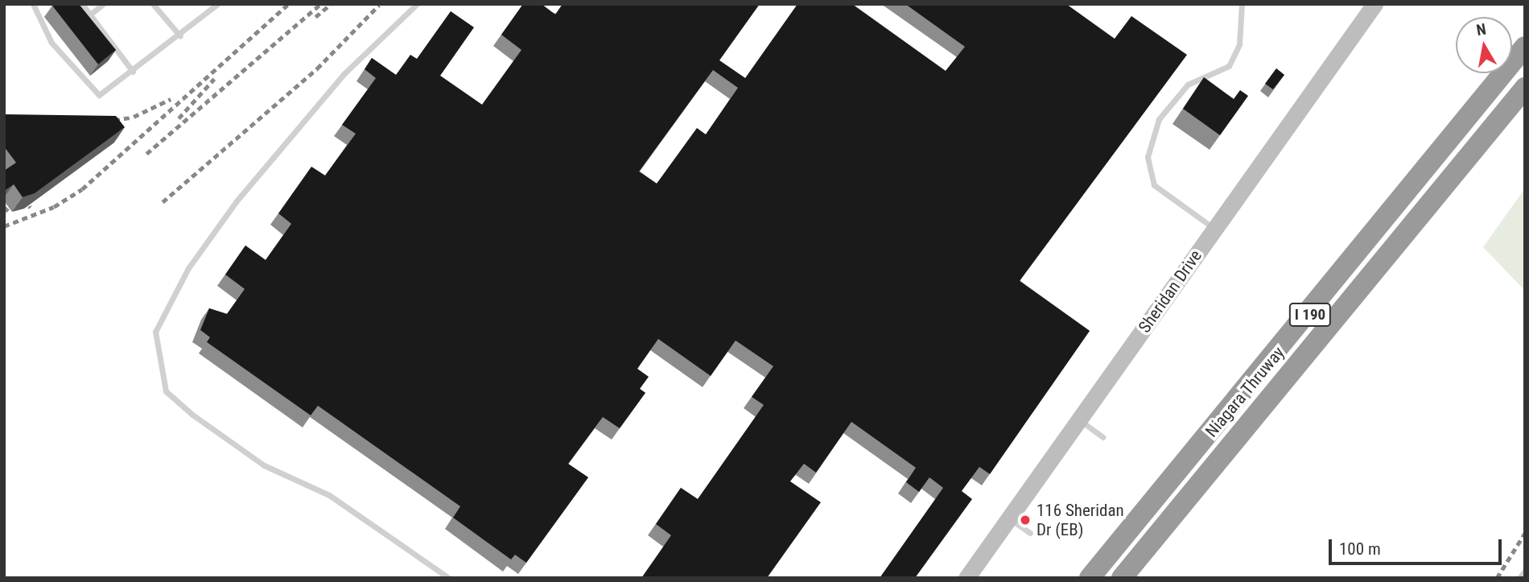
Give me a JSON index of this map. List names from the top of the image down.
{
  "streets": {
    "highway": ["I 190", "Niagara Thruway"],
    "main road": ["Sheridan Drive"]
  },
  "places": ["116 Sheridan Dr (EB)"],
  "scale_bar": "100 m",
  "north": "top"
}
